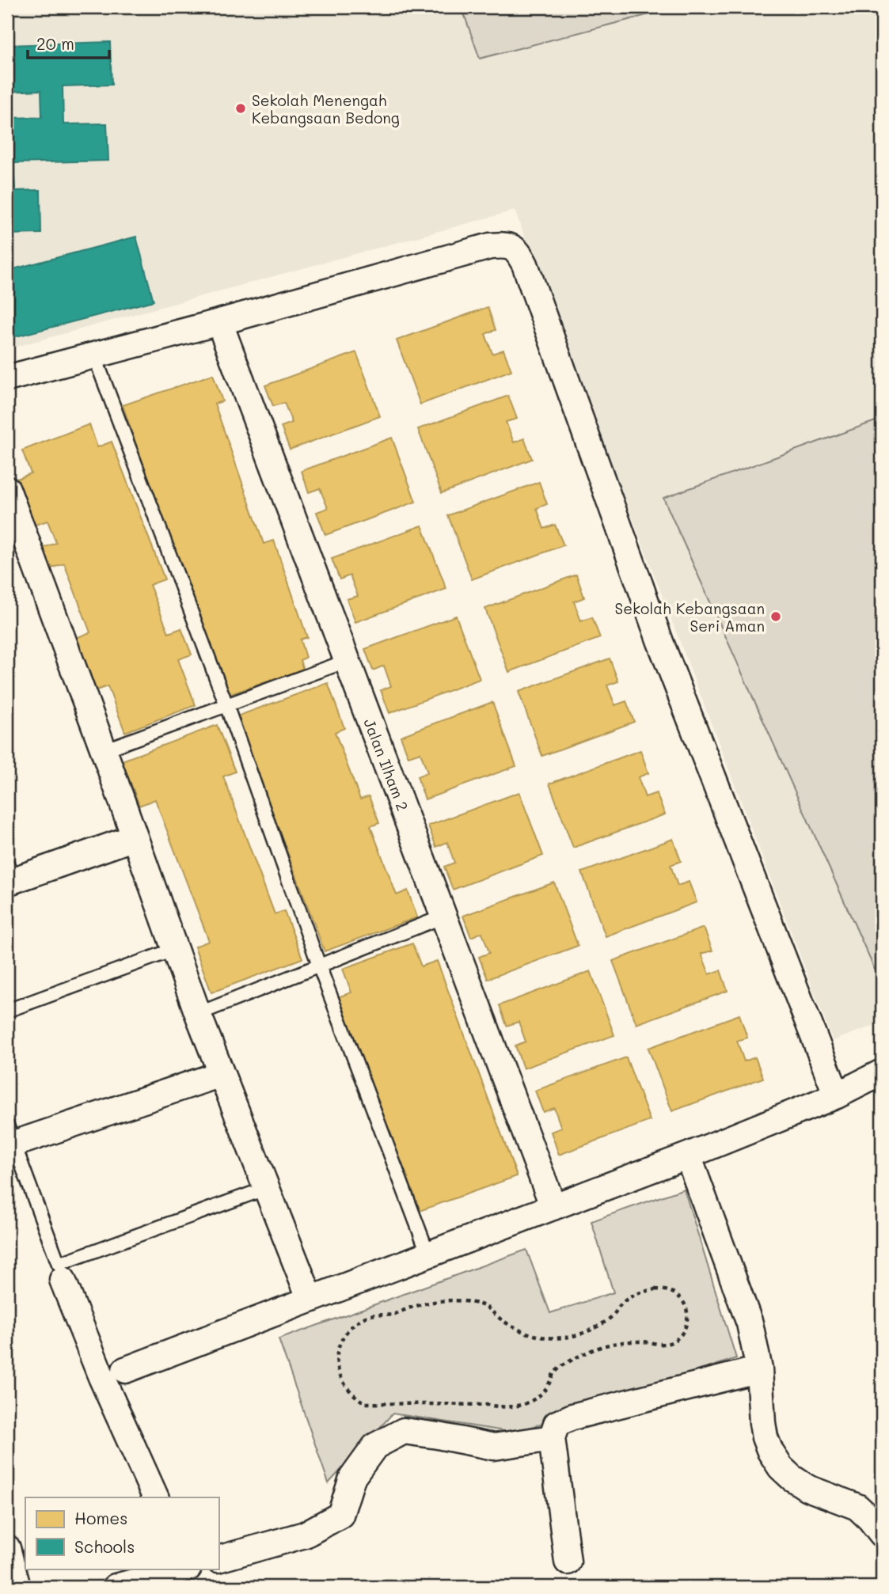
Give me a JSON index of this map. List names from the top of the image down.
{
  "streets": {
    "street": ["Jalan Ilham 2"]
  },
  "places": ["Sekolah Menengah Kebangsaan Bedong", "Sekolah Kebangsaan Seri Aman"],
  "legend": ["Homes", "Schools"],
  "scale_bar": "20 m"
}
